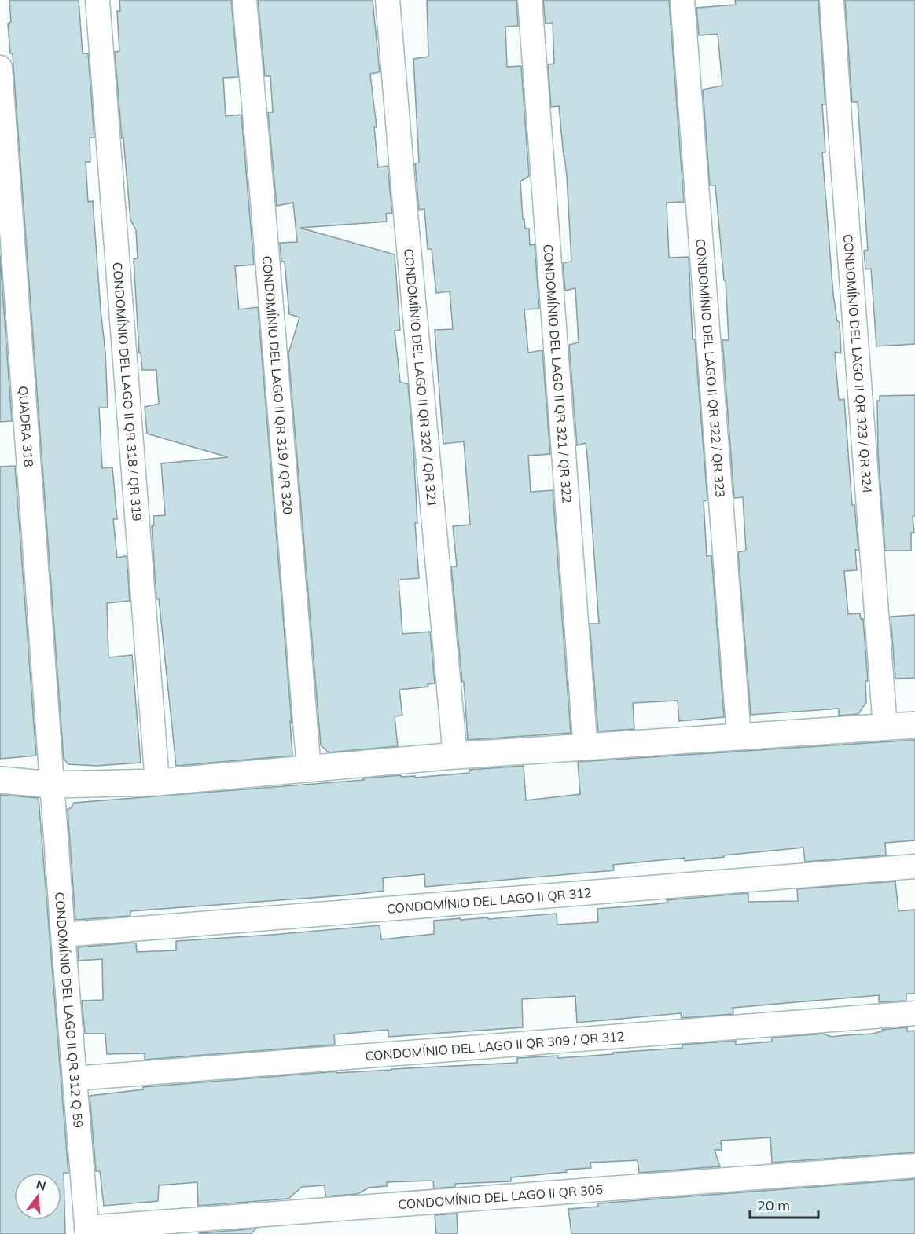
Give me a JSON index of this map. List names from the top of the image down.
{
  "streets": {
    "street": [
      "CONDOMÍNIO DEL LAGO II QR 323 / QR 324",
      "CONDOMÍNIO DEL LAGO II QR 322 / QR 323",
      "CONDOMÍNIO DEL LAGO II QR 321 / QR 322",
      "CONDOMÍNIO DEL LAGO II QR 320 / QR 321",
      "CONDOMÍNIO DEL LAGO II QR 319 / QR 320",
      "CONDOMÍNIO DEL LAGO II QR 318 / QR 319",
      "QUADRA 318",
      "CONDOMÍNIO DEL LAGO II QR 312",
      "CONDOMÍNIO DEL LAGO II QR 312 Q 59",
      "CONDOMÍNIO DEL LAGO II QR 309 / QR 312",
      "CONDOMÍNIO DEL LAGO II QR 306"
    ]
  },
  "crossings": [
    ["QUADRA 318", "CONDOMÍNIO DEL LAGO II QR 312 Q 59"],
    ["CONDOMÍNIO DEL LAGO II QR 312", "CONDOMÍNIO DEL LAGO II QR 312 Q 59"],
    ["CONDOMÍNIO DEL LAGO II QR 312 Q 59", "CONDOMÍNIO DEL LAGO II QR 309 / QR 312"],
    ["CONDOMÍNIO DEL LAGO II QR 312 Q 59", "CONDOMÍNIO DEL LAGO II QR 306"]
  ],
  "scale_bar": "20 m",
  "north": "top"
}
